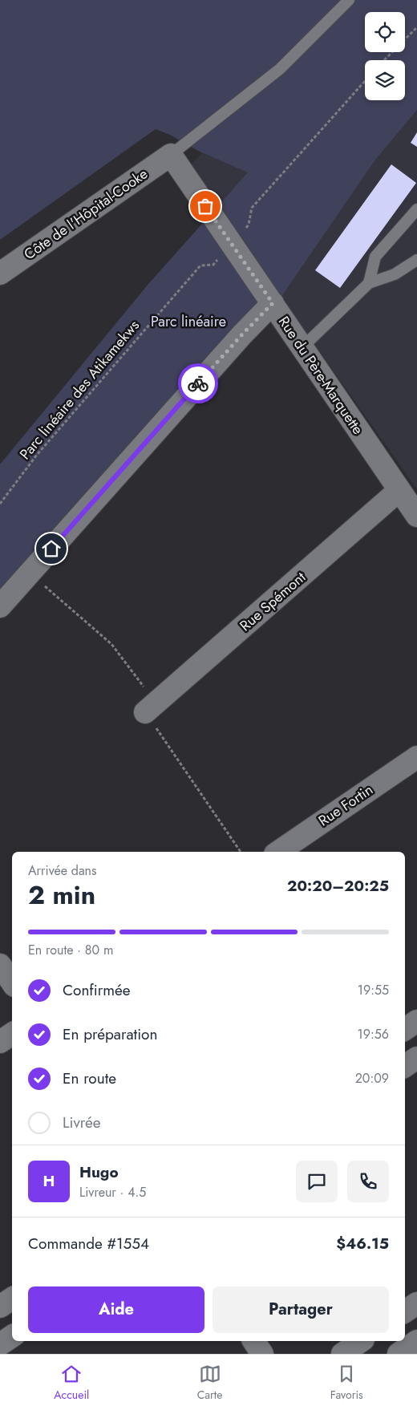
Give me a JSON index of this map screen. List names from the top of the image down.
{
  "streets": {
    "street": [
      "Côte de l'Hôpital-Cooke",
      "Rue du Père-Marquette",
      "Rue Spémont",
      "Rue Fortin"
    ],
    "path": ["Parc linéaire des Atikamekws"]
  },
  "crossings": [
    ["Côte de l'Hôpital-Cooke", "Rue du Père-Marquette"],
    ["Rue du Père-Marquette", "Rue Spémont"]
  ],
  "parks": ["Parc linéaire"],
  "page": {
    "heading": ["2 min", "Arrivée dans", "20:20–20:25"],
    "panel": [
      "Hugo",
      "Livreur · 4.5",
      "Commande #1554",
      "$46.15"
    ],
    "bar": "En route · 80 m",
    "list": [
      ["Confirmée", "19:55"],
      ["En préparation", "19:56"],
      ["En route", "20:09"],
      "Livrée"
    ],
    "round": "H",
    "buttons": ["Aide", "Partager"],
    "tabs": ["Accueil", "Carte", "Favoris"]
  }
}
